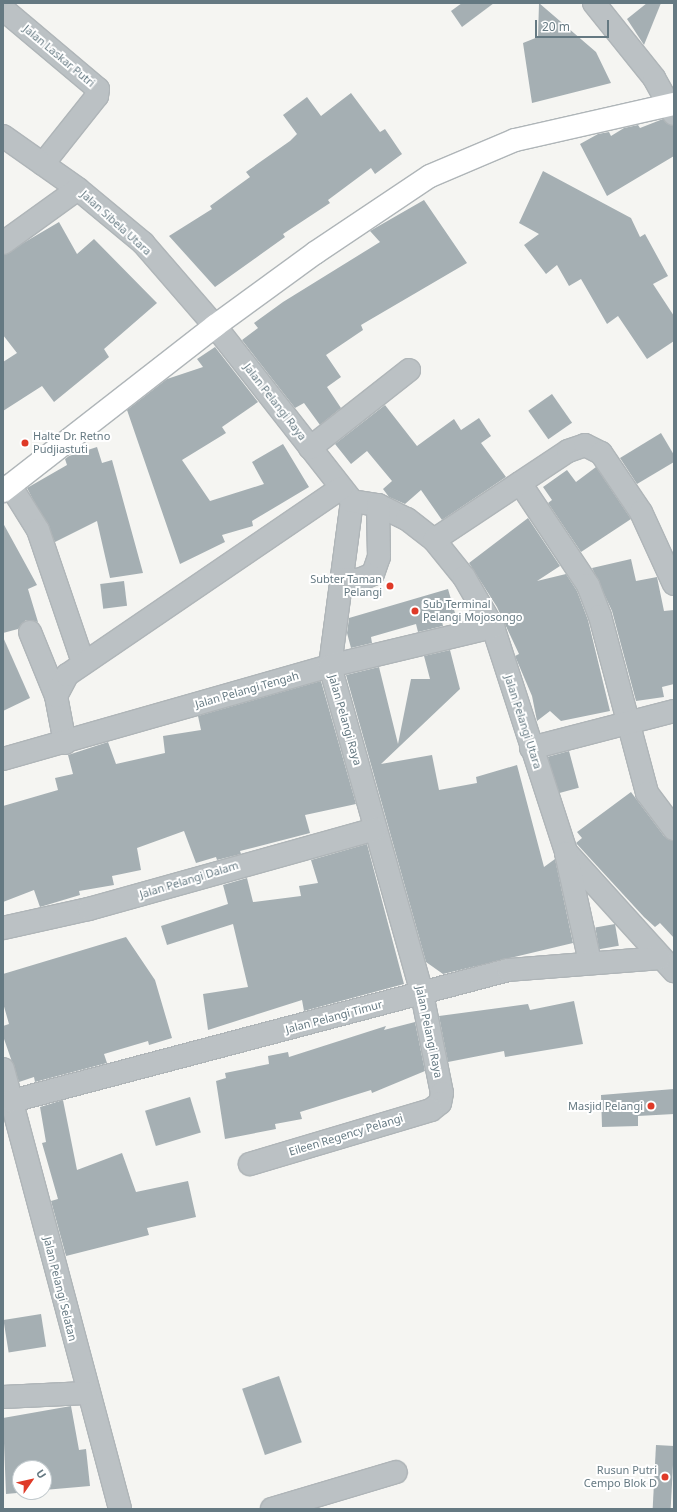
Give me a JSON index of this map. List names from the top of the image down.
{
  "streets": {
    "street": [
      "Jalan Laskar Putri",
      "Jalan Sibela Utara",
      "Jalan Pelangi Raya",
      "Jalan Pelangi Tengah",
      "Jalan Pelangi Utara",
      "Jalan Pelangi Dalam",
      "Jalan Pelangi Timur",
      "Eileen Regency Pelangi",
      "Jalan Pelangi Selatan"
    ]
  },
  "crossings": [
    ["Jalan Laskar Putri", "Jalan Sibela Utara"],
    ["Jalan Sibela Utara", "Jalan Pelangi Raya"],
    ["Jalan Pelangi Raya", "Jalan Pelangi Tengah"],
    ["Jalan Pelangi Raya", "Jalan Pelangi Utara"],
    ["Jalan Pelangi Raya", "Jalan Pelangi Dalam"],
    ["Jalan Pelangi Raya", "Jalan Pelangi Timur"],
    ["Jalan Pelangi Raya", "Eileen Regency Pelangi"],
    ["Jalan Pelangi Tengah", "Jalan Pelangi Utara"],
    ["Jalan Pelangi Utara", "Jalan Pelangi Timur"],
    ["Jalan Pelangi Timur", "Jalan Pelangi Selatan"]
  ],
  "places": [
    "Halte Dr. Retno Pudjiastuti",
    "Subter Taman Pelangi",
    "Sub Terminal Pelangi Mojosongo",
    "Masjid Pelangi",
    "Rusun Putri Cempo Blok D"
  ],
  "scale_bar": "20 m",
  "north": "top right"
}
